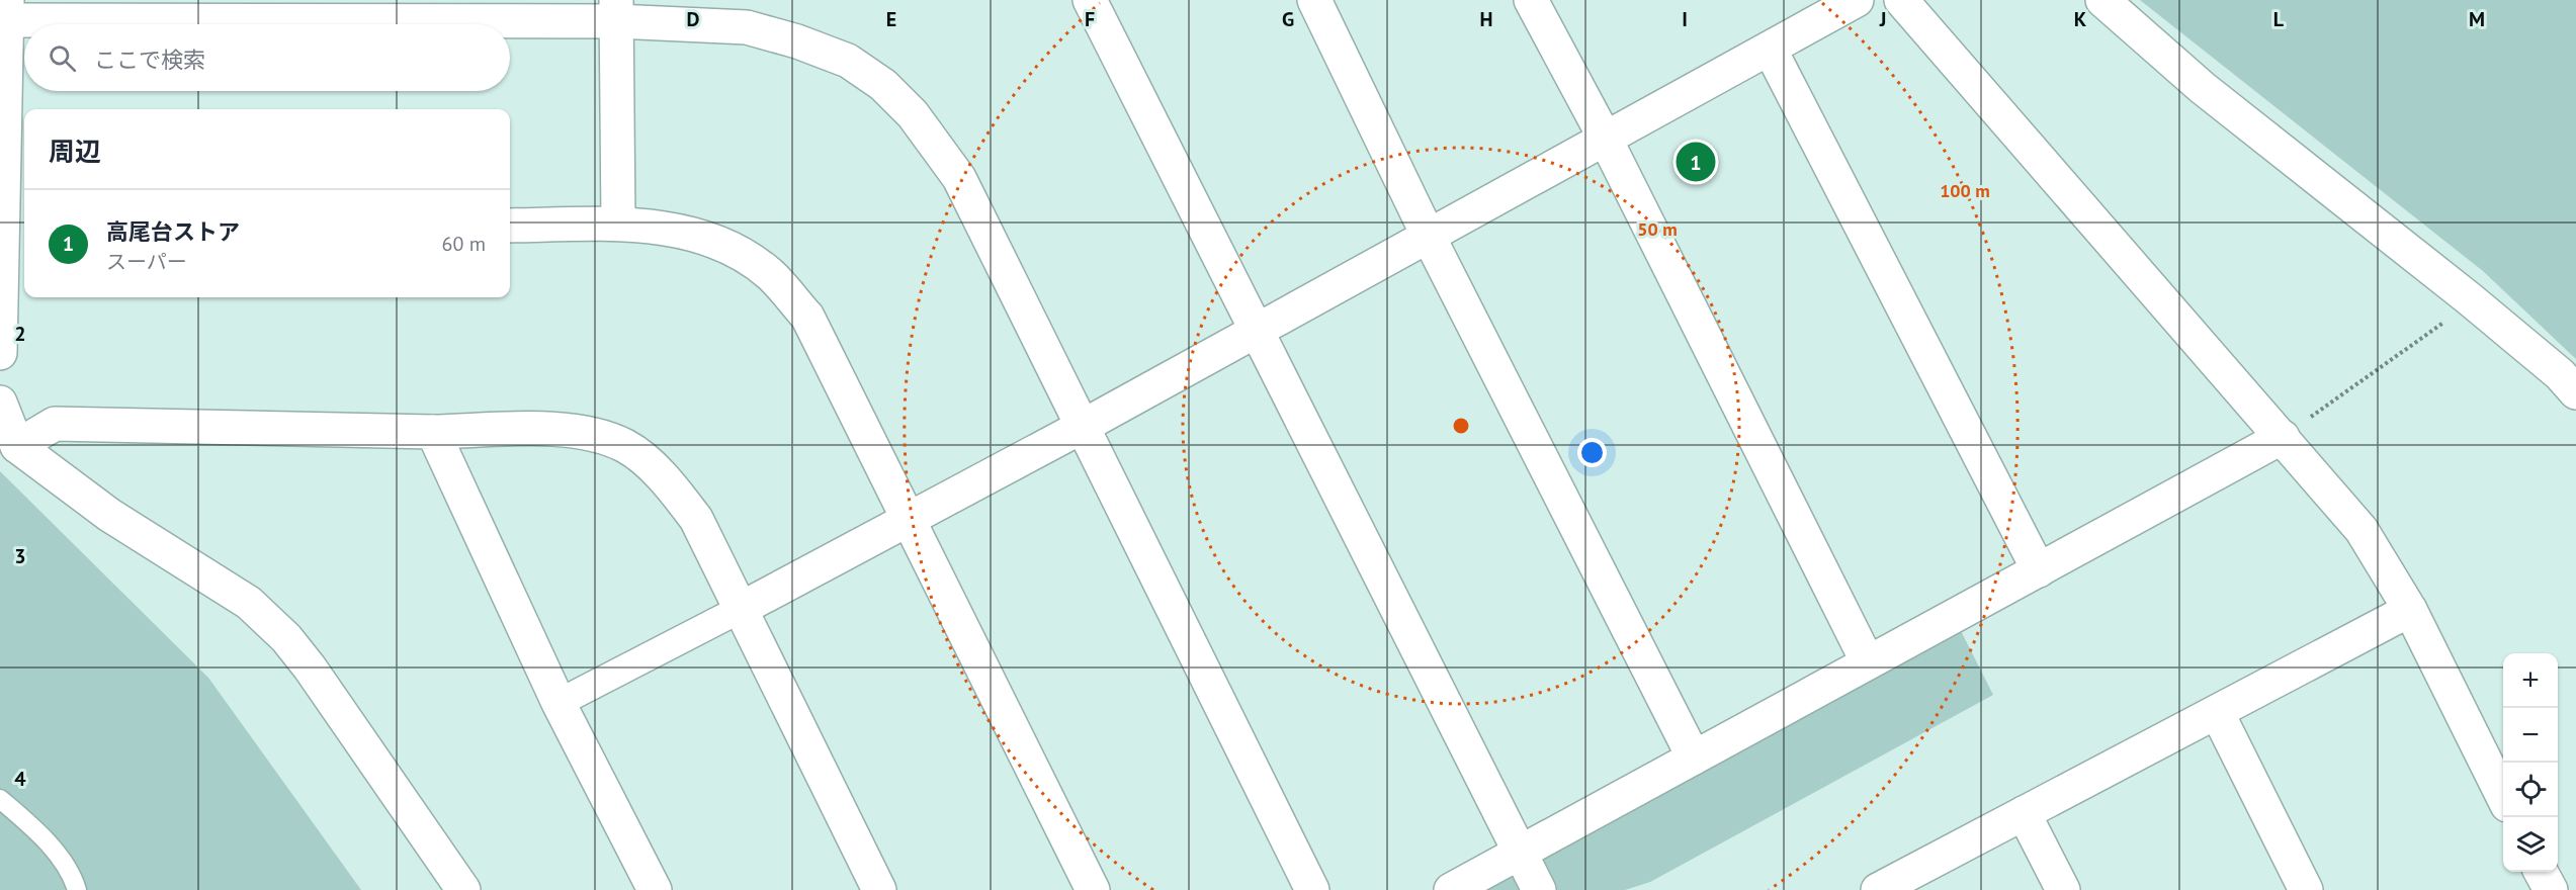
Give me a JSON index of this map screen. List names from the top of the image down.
{
  "page": {
    "search": "ここで検索",
    "heading": "周辺",
    "pins": "1",
    "list": [
      {
        "mark": "1",
        "name": "高尾台ストア",
        "note": "スーパー",
        "value": "60 m"
      }
    ],
    "map_buttons": ["+", "−"]
  },
  "grid": {
    "columns": [
      "D",
      "E",
      "F",
      "G",
      "H",
      "I",
      "J",
      "K",
      "L",
      "M"
    ],
    "rows": ["2", "3", "4"]
  },
  "rings": ["100 m", "50 m"]
}
